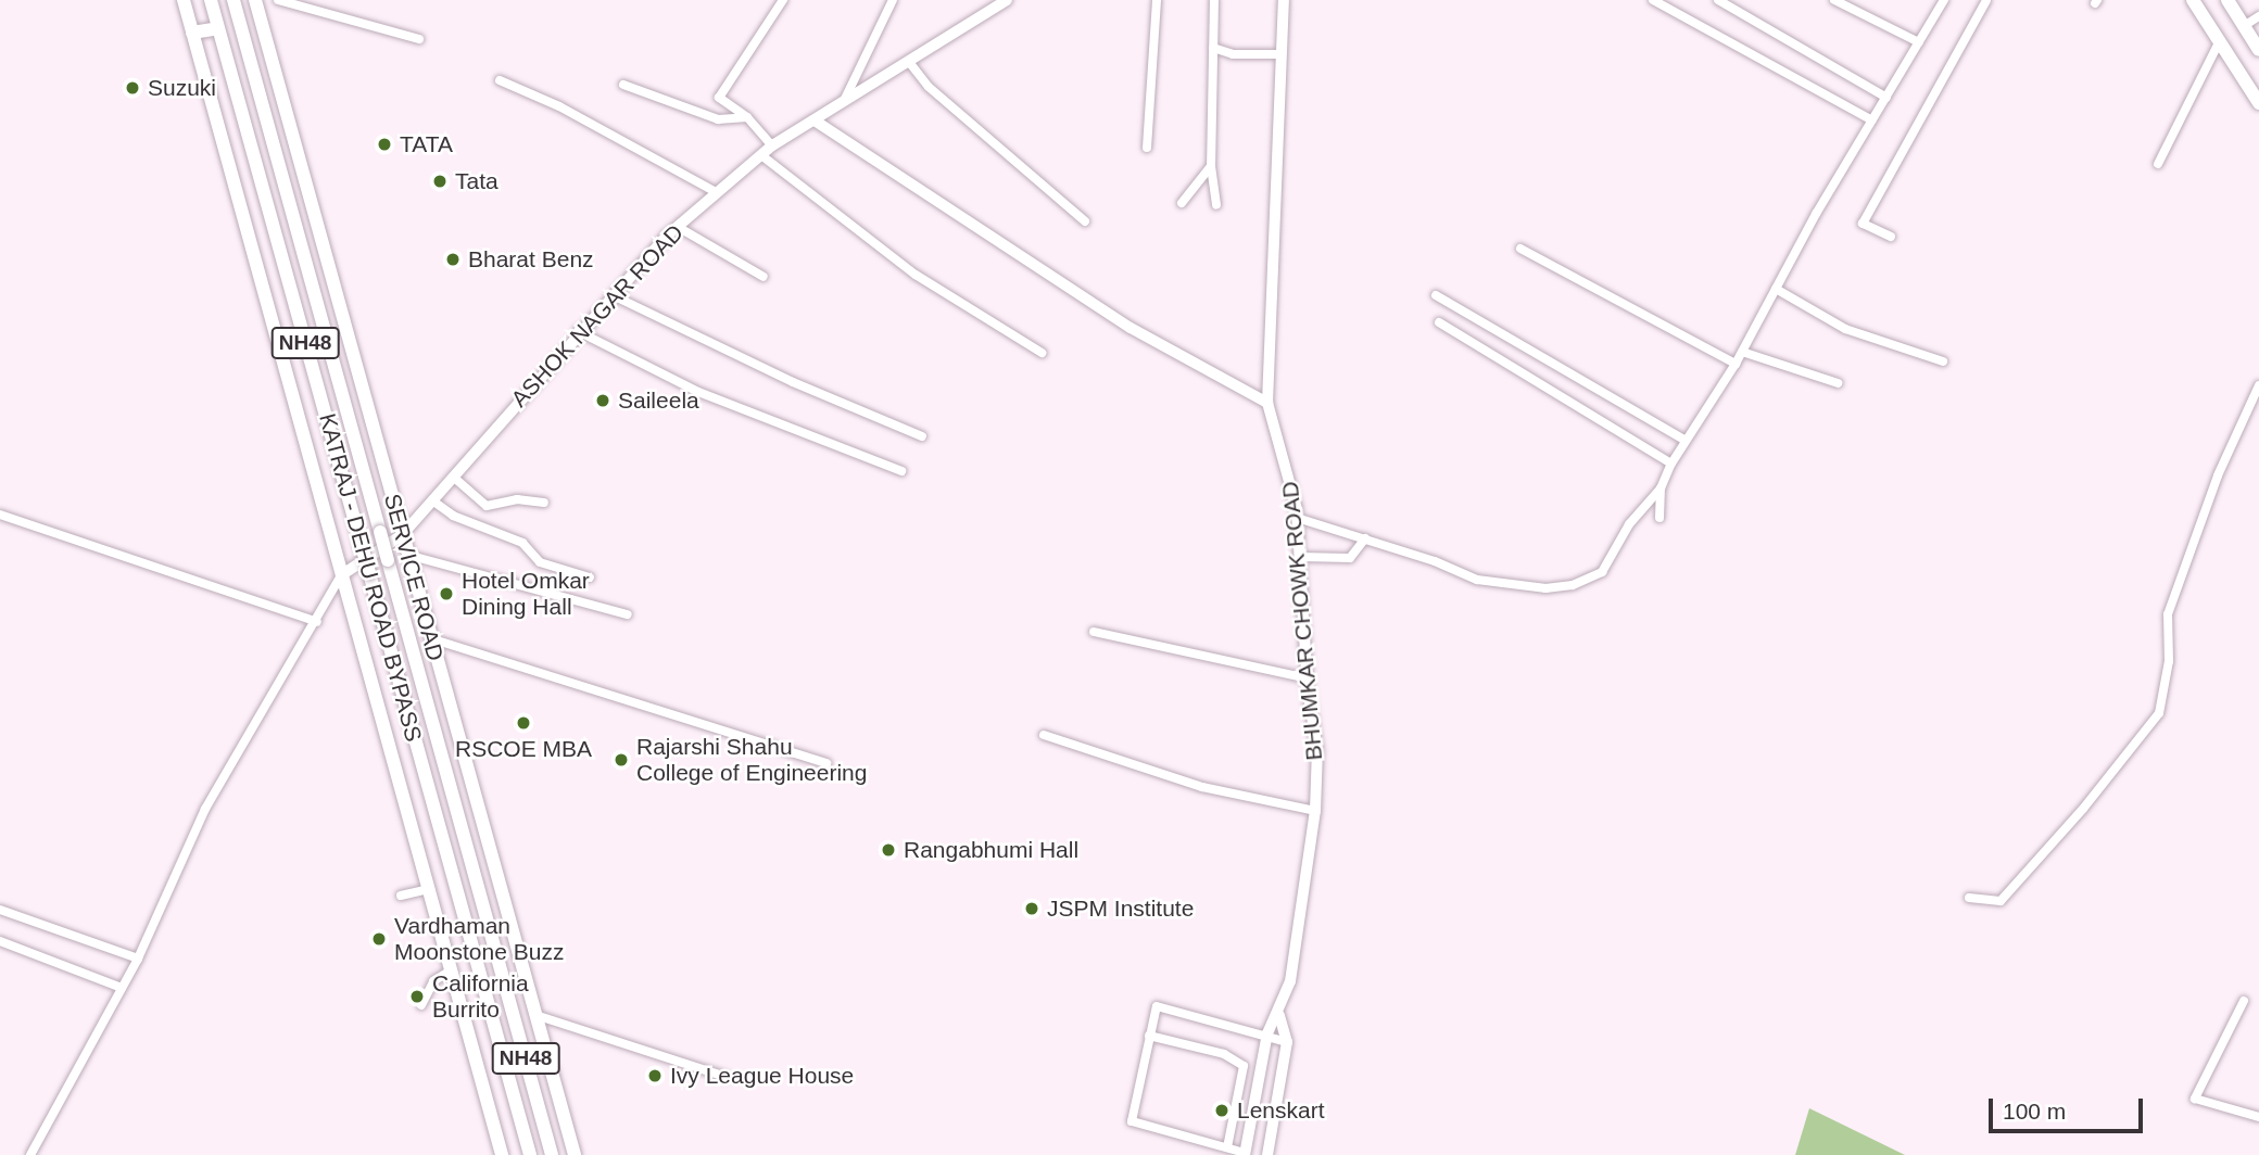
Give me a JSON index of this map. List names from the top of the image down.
{
  "streets": {
    "main road": ["NH48", "KATRAJ - DEHU ROAD BYPASS", "SERVICE ROAD"],
    "street": ["ASHOK NAGAR ROAD", "BHUMKAR CHOWK ROAD"]
  },
  "crossings": [
    ["ASHOK NAGAR ROAD", "SERVICE ROAD"]
  ],
  "places": [
    "Suzuki",
    "TATA",
    "Tata",
    "Bharat Benz",
    "Saileela",
    "Hotel Omkar Dining Hall",
    "RSCOE MBA",
    "Rajarshi Shahu College of Engineering",
    "Rangabhumi Hall",
    "JSPM Institute",
    "Vardhaman Moonstone Buzz",
    "California Burrito",
    "Ivy League House",
    "Lenskart"
  ],
  "scale_bar": "100 m"
}
